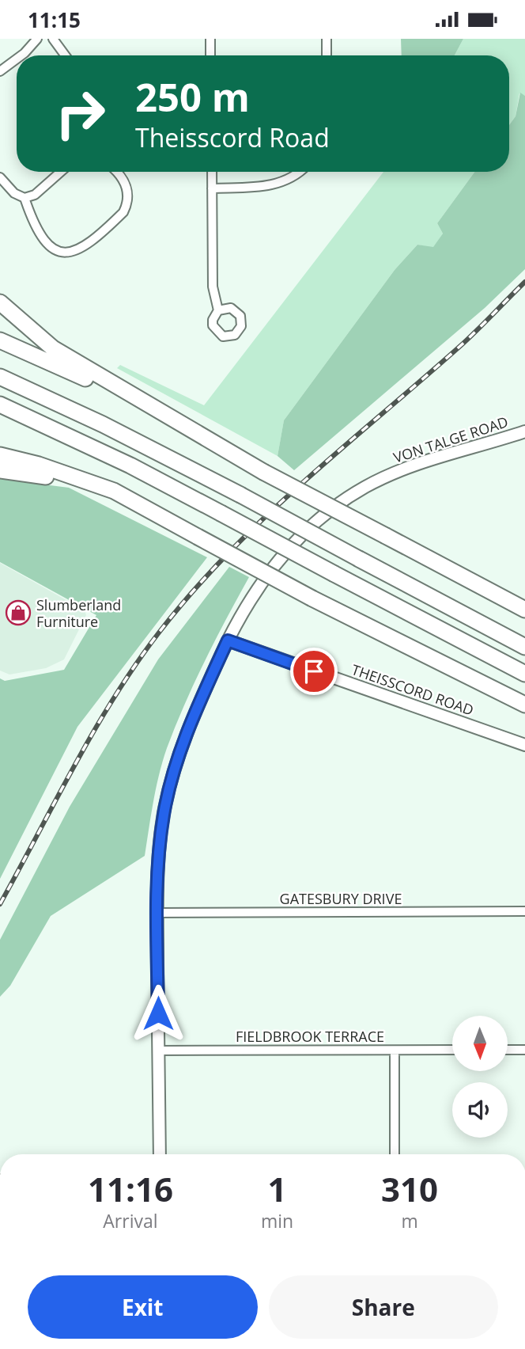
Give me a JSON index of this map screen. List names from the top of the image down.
{
  "streets": {
    "street": [
      "VON TALGE ROAD",
      "THEISSCORD ROAD",
      "GATESBURY DRIVE",
      "FIELDBROOK TERRACE"
    ]
  },
  "crossings": [
    ["VON TALGE ROAD", "THEISSCORD ROAD"],
    ["VON TALGE ROAD", "GATESBURY DRIVE"],
    ["VON TALGE ROAD", "FIELDBROOK TERRACE"]
  ],
  "places": {
    "shop": ["Slumberland Furniture"]
  },
  "north": "bottom",
  "page": {
    "status": "11:15",
    "turn": ["250 m", "Theisscord Road"],
    "eta": [
      "11:16",
      "Arrival",
      "1",
      "min",
      "310",
      "m"
    ],
    "buttons": ["Exit", "Share"]
  }
}
